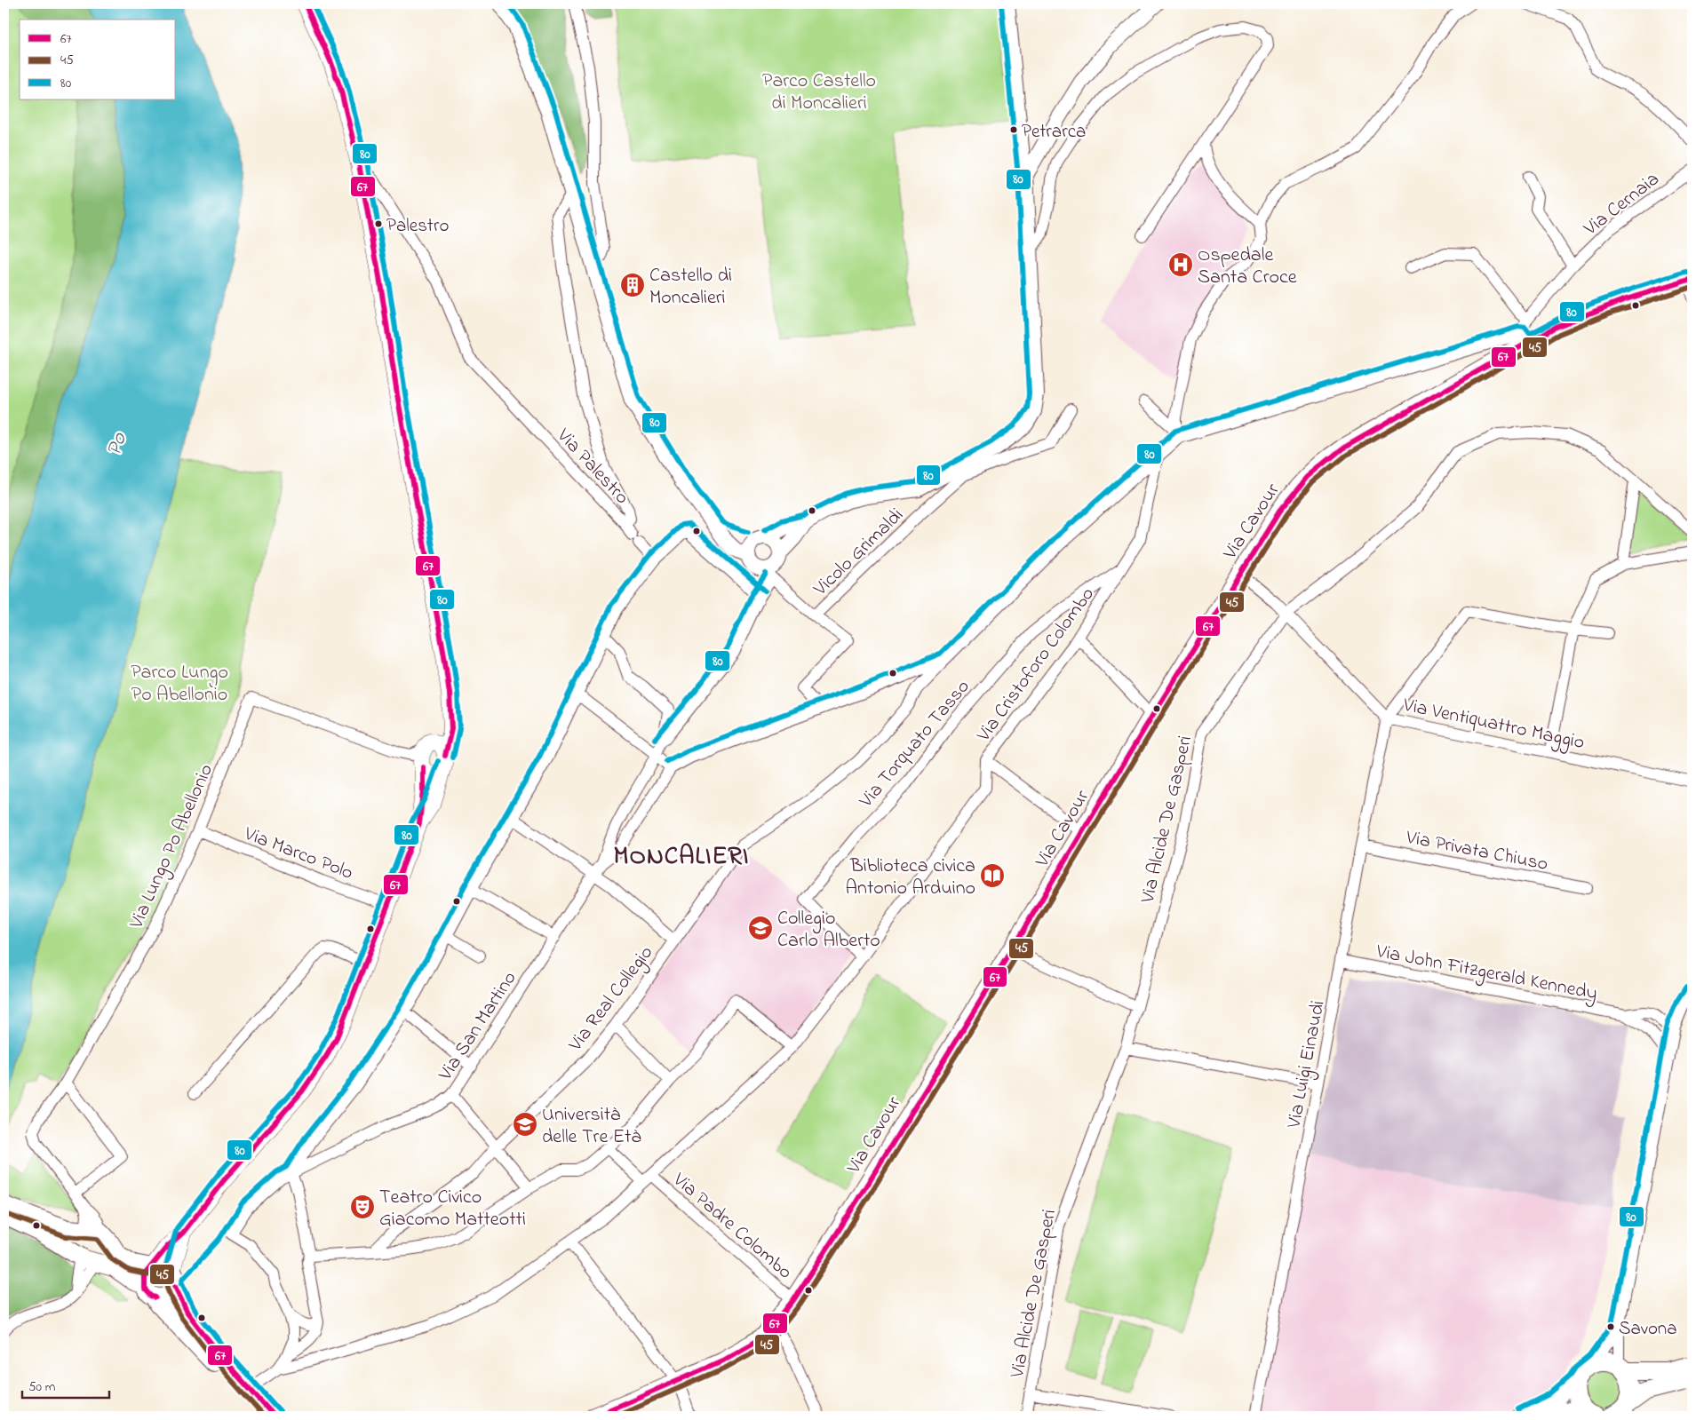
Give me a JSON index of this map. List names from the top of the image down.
{
  "streets": {
    "main road": ["Via Cavour"],
    "street": [
      "Via Cernaia",
      "Via Palestro",
      "Vicolo Grimaldi",
      "Via Cristoforo Colombo",
      "Via Ventiquattro Maggio",
      "Via Torquato Tasso",
      "Via Alcide De Gasperi",
      "Via Lungo Po Abellonio",
      "Via Privata Chiuso",
      "Via Marco Polo",
      "Via John Fitzgerald Kennedy",
      "Via Real Collegio",
      "Via San Martino",
      "Via Luigi Einaudi",
      "Via Padre Colombo"
    ]
  },
  "crossings": [
    ["Via Cernaia", "Via Cavour"],
    ["Via Cavour", "Via Ventiquattro Maggio"],
    ["Via Cavour", "Via Padre Colombo"],
    ["Via Cristoforo Colombo", "Via Torquato Tasso"],
    ["Via Cristoforo Colombo", "Via Real Collegio"],
    ["Via Cristoforo Colombo", "Via Padre Colombo"],
    ["Via Ventiquattro Maggio", "Via Alcide De Gasperi"],
    ["Via Ventiquattro Maggio", "Via Luigi Einaudi"],
    ["Via Lungo Po Abellonio", "Via Marco Polo"],
    ["Via Privata Chiuso", "Via Luigi Einaudi"],
    ["Via John Fitzgerald Kennedy", "Via Luigi Einaudi"]
  ],
  "districts": ["MONCALIERI"],
  "water": ["Po"],
  "parks": ["Parco Castello di Moncalieri", "Parco Lungo Po Abellonio"],
  "places": {
    "other": ["Petrarca", "Palestro", "Savona"],
    "hospital": ["Ospedale Santa Croce"],
    "building": ["Castello di Moncalieri"],
    "library": ["Biblioteca civica Antonio Arduino"],
    "school or university": ["Collegio Carlo Alberto", "Università delle Tre Età"],
    "theatre": ["Teatro Civico Giacomo Matteotti"]
  },
  "lines": ["transit line 67", "transit line 80", "transit line 45"],
  "legend": ["67", "45", "80"],
  "scale_bar": "50 m"
}
